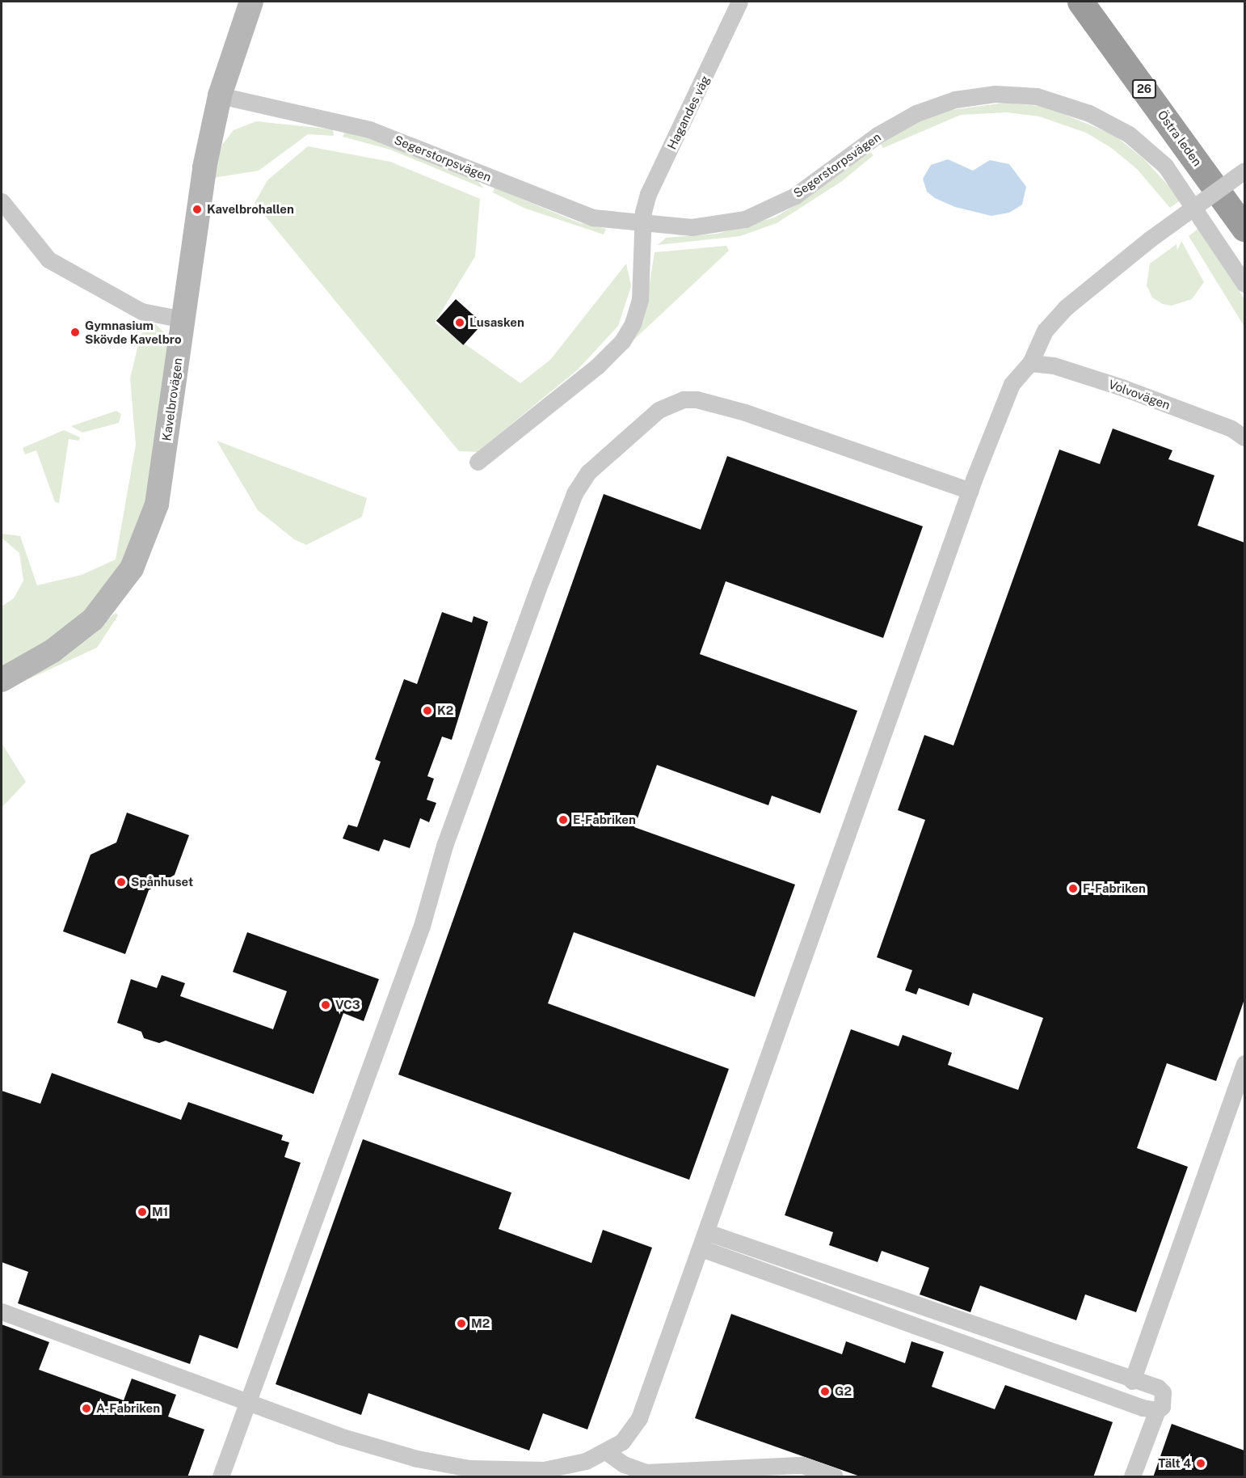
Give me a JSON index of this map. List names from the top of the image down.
{
  "streets": {
    "highway": ["26", "Östra leden"],
    "main road": ["Kavelbrovägen"],
    "street": ["Hagandes väg", "Segerstorpsvägen", "Volvovägen"]
  },
  "crossings": [
    ["Hagandes väg", "Segerstorpsvägen"],
    ["Segerstorpsvägen", "Kavelbrovägen"]
  ],
  "places": [
    "Kavelbrohallen",
    "Lusasken",
    "Gymnasium Skövde Kavelbro",
    "K2",
    "E-Fabriken",
    "Spånhuset",
    "F-Fabriken",
    "VC3",
    "M1",
    "M2",
    "G2",
    "A-Fabriken",
    "Tält 4"
  ]
}
